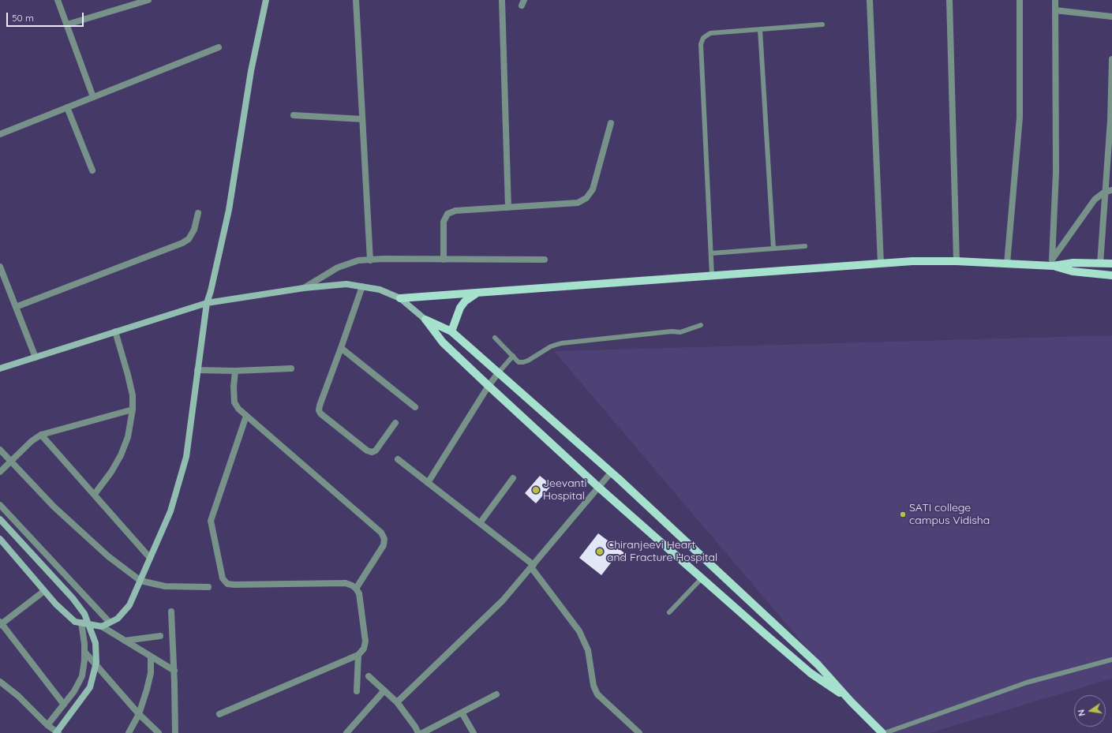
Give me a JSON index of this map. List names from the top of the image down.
{
  "places": ["Jeevanti Hospital", "SATI college campus Vidisha", "Chiranjeevi Heart and Fracture Hospital"],
  "scale_bar": "50 m",
  "north": "left"
}
